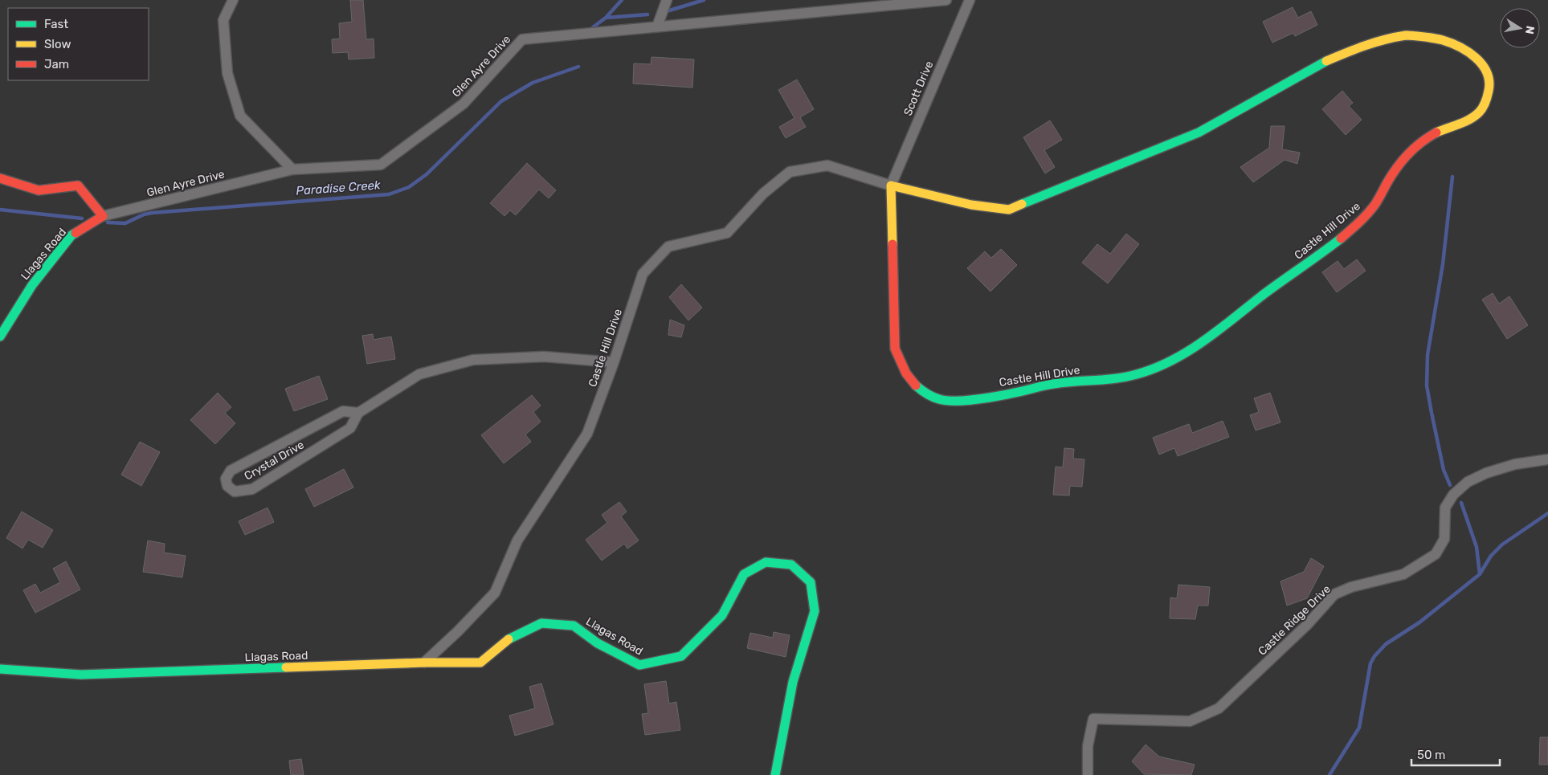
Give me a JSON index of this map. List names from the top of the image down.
{
  "streets": {
    "street": [
      "Glen Ayre Drive",
      "Scott Drive",
      "Castle Hill Drive",
      "Llagas Road",
      "Crystal Drive",
      "Castle Ridge Drive"
    ]
  },
  "crossings": [
    ["Glen Ayre Drive", "Llagas Road"],
    ["Scott Drive", "Castle Hill Drive"],
    ["Castle Hill Drive", "Llagas Road"],
    ["Castle Hill Drive", "Crystal Drive"]
  ],
  "water": ["Paradise Creek"],
  "legend": ["Fast", "Slow", "Jam"],
  "scale_bar": "50 m",
  "north": "right"
}
